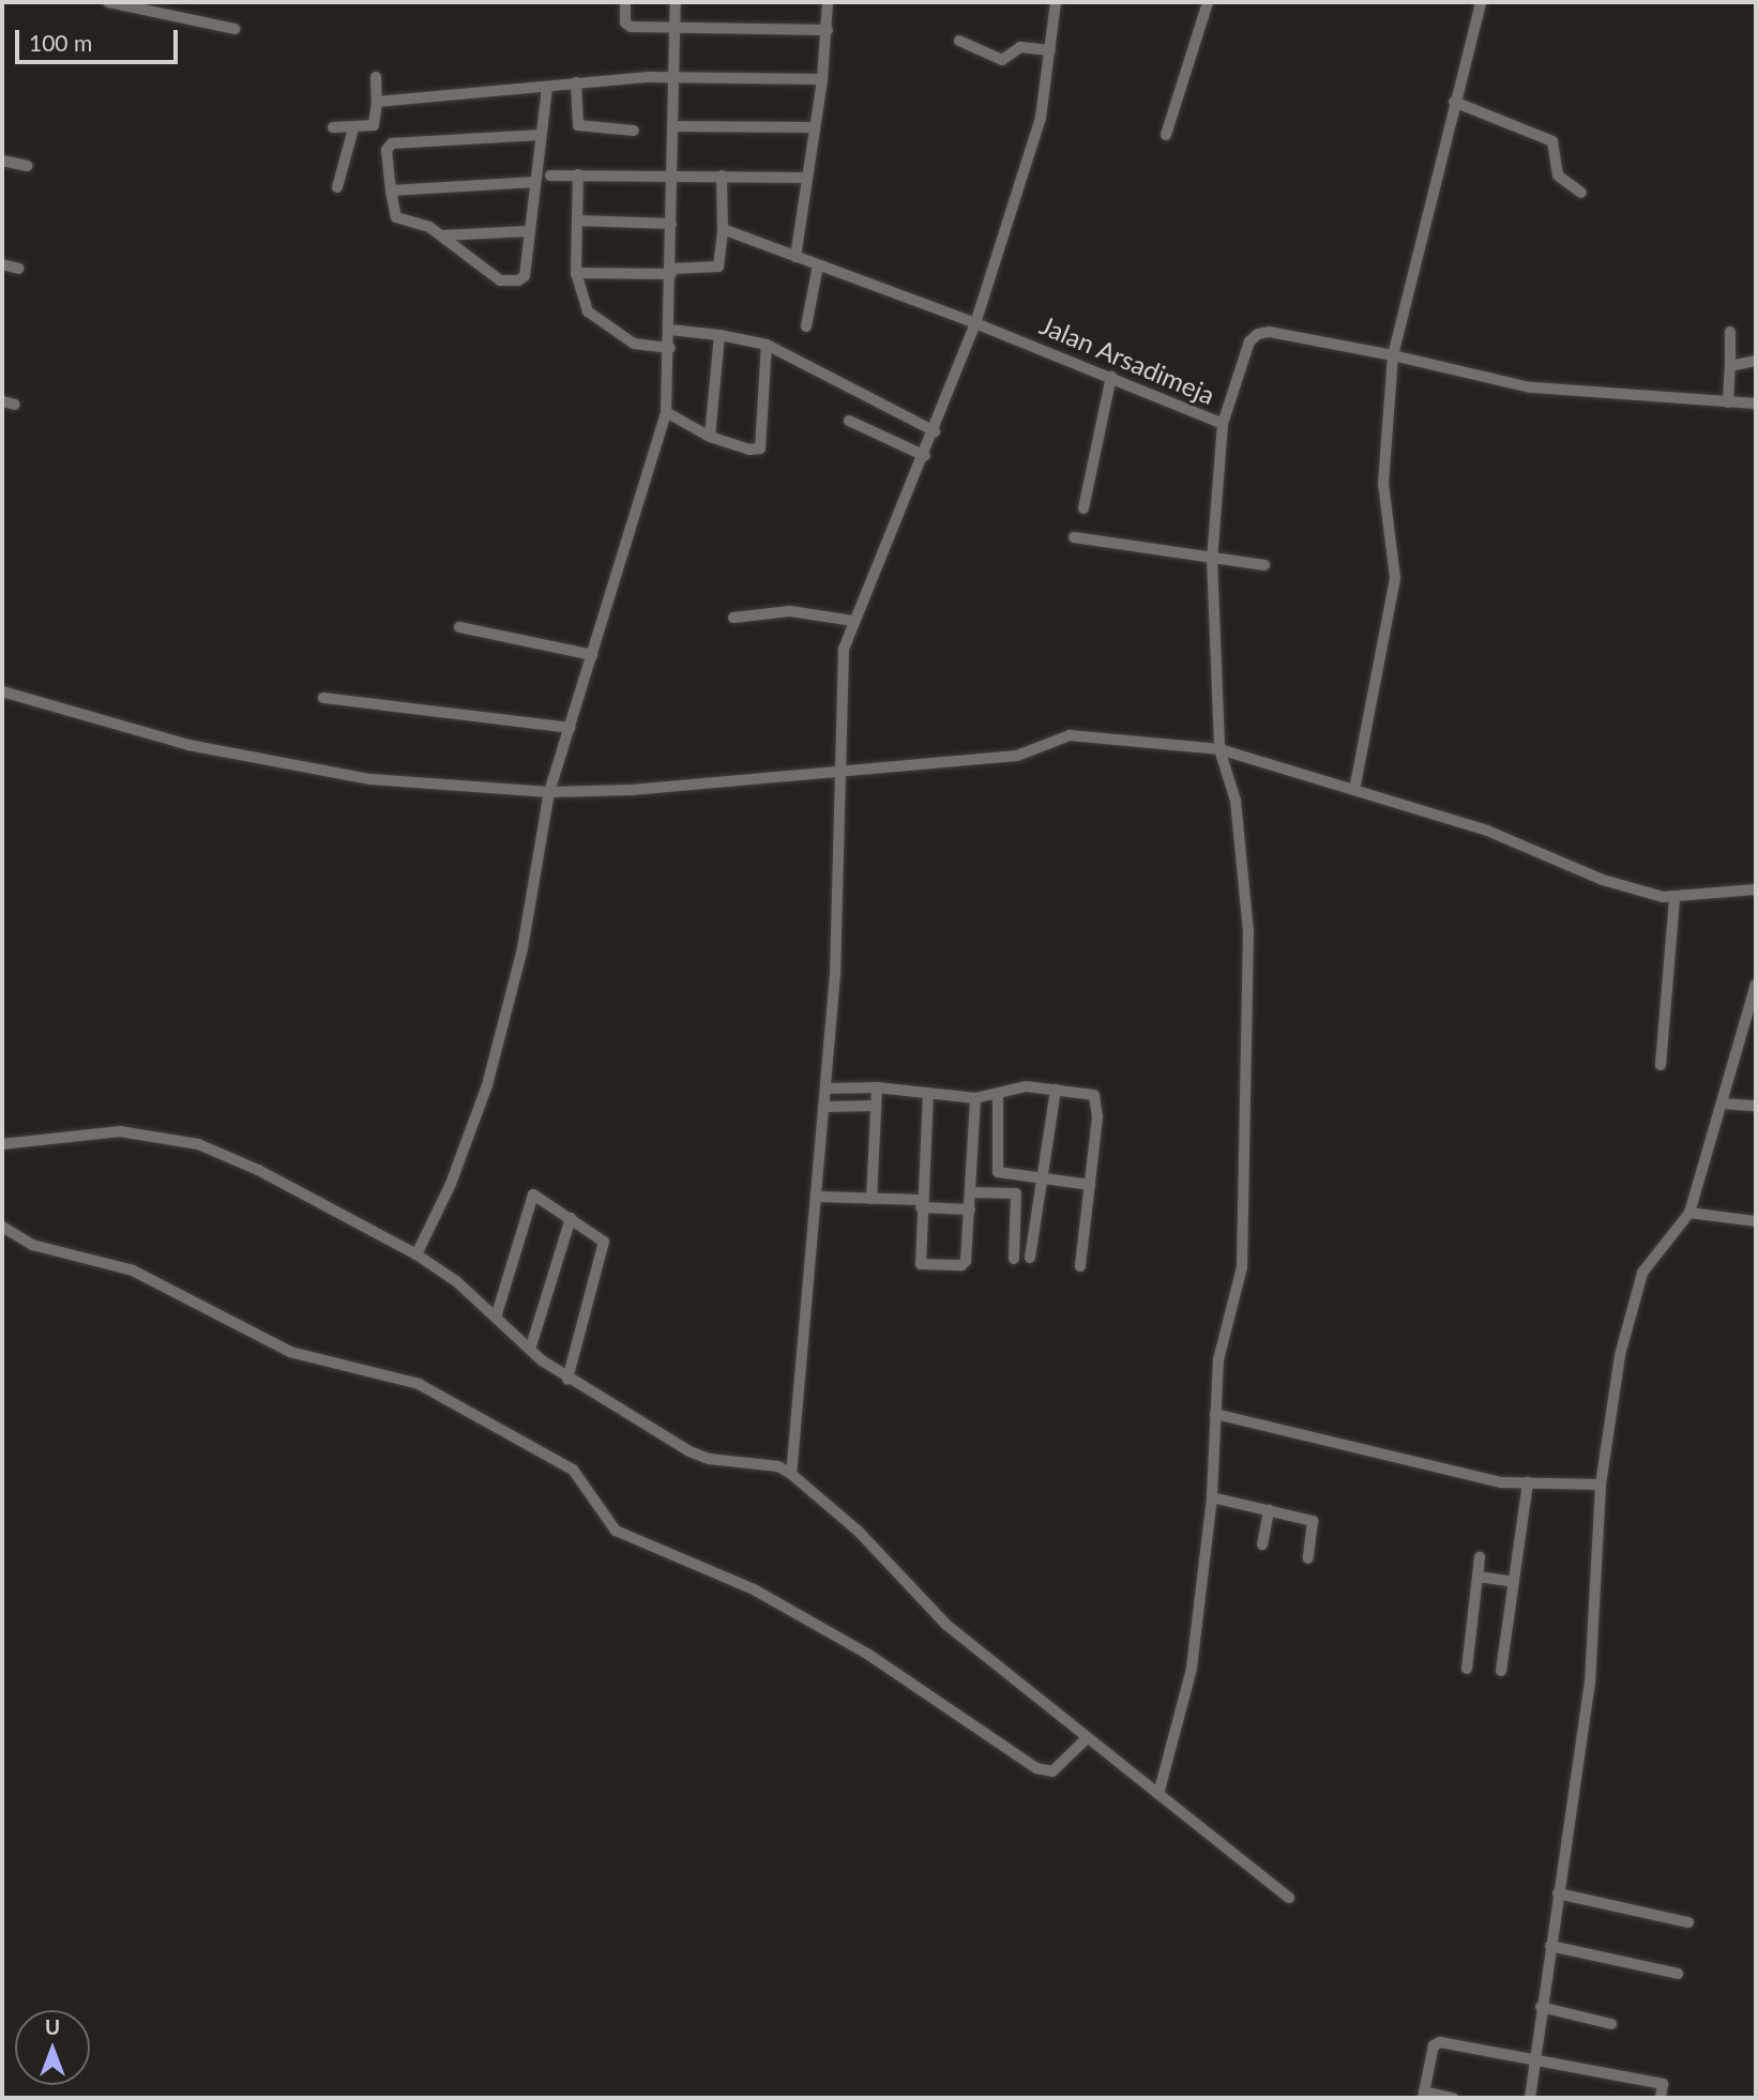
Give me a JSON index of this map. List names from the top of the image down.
{
  "streets": {
    "street": ["Jalan Arsadimeja"]
  },
  "scale_bar": "100 m",
  "north": "top"
}
